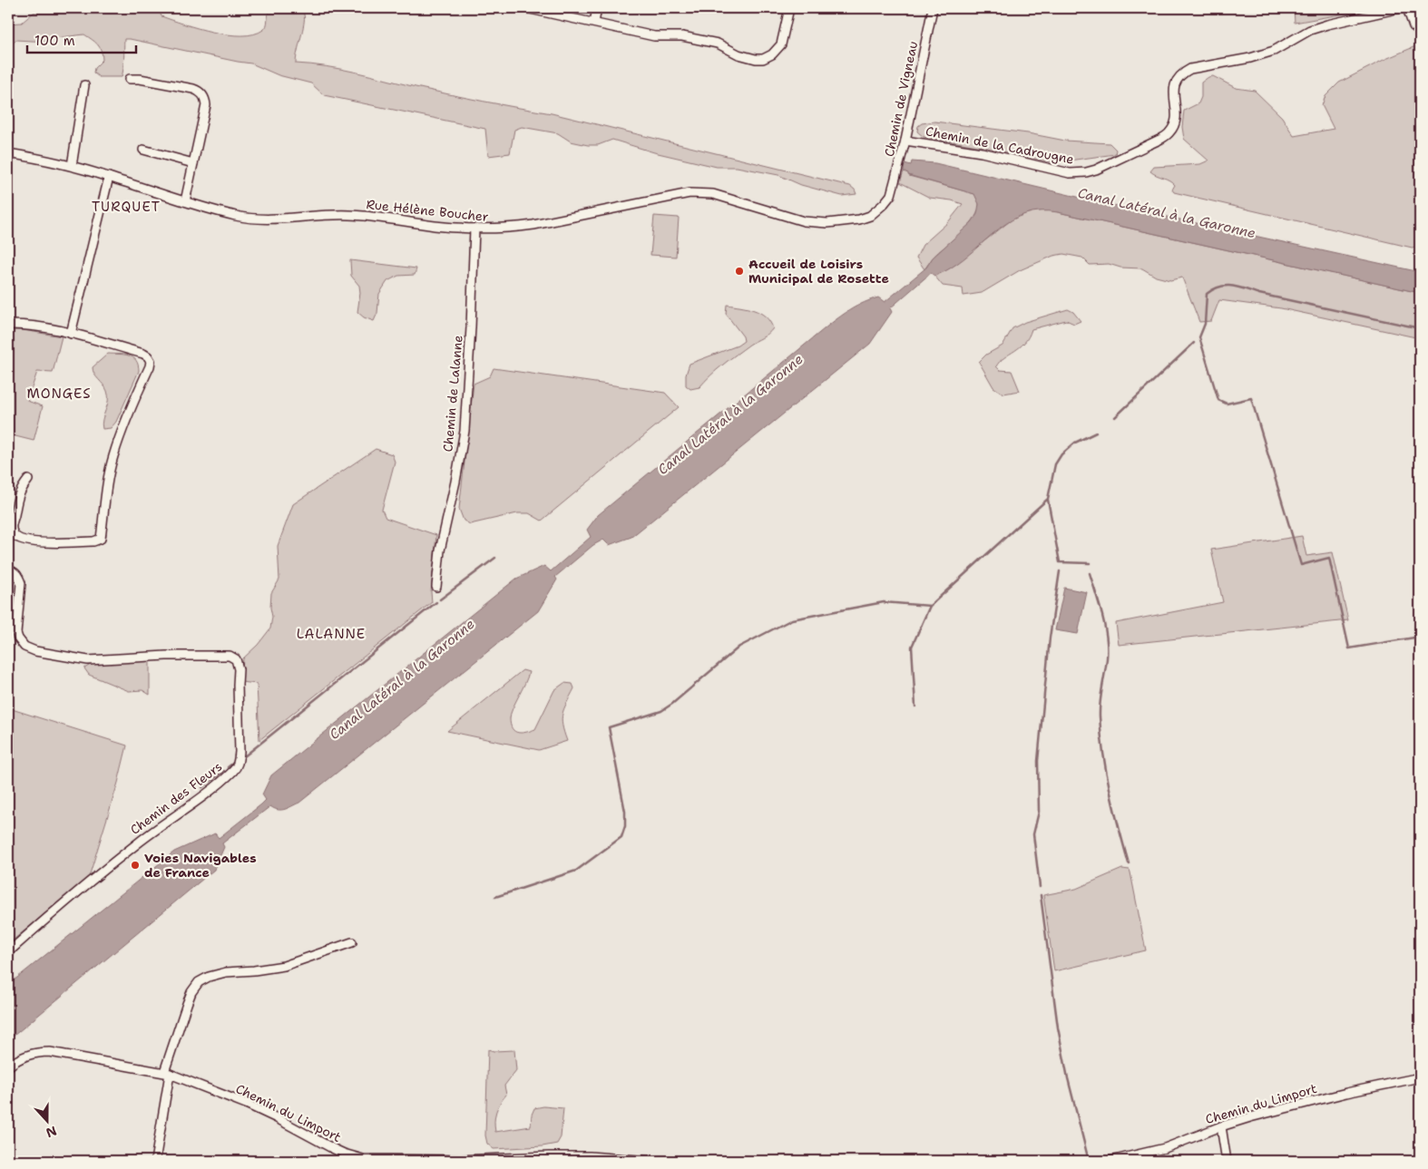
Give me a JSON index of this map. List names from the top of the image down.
{
  "streets": {
    "street": [
      "Chemin de Vigneau",
      "Chemin de la Cadrougne",
      "Rue Hélène Boucher",
      "Chemin de Lalanne",
      "Chemin des Fleurs",
      "Chemin du Limport"
    ]
  },
  "crossings": [
    ["Chemin de Vigneau", "Chemin de la Cadrougne"],
    ["Chemin de Vigneau", "Rue Hélène Boucher"],
    ["Rue Hélène Boucher", "Chemin de Lalanne"]
  ],
  "districts": ["TURQUET", "MONGES", "LALANNE"],
  "water": ["Canal Latéral à la Garonne"],
  "places": ["Accueil de Loisirs Municipal de Rosette", "Voies Navigables de France"],
  "scale_bar": "100 m",
  "north": "bottom"
}
